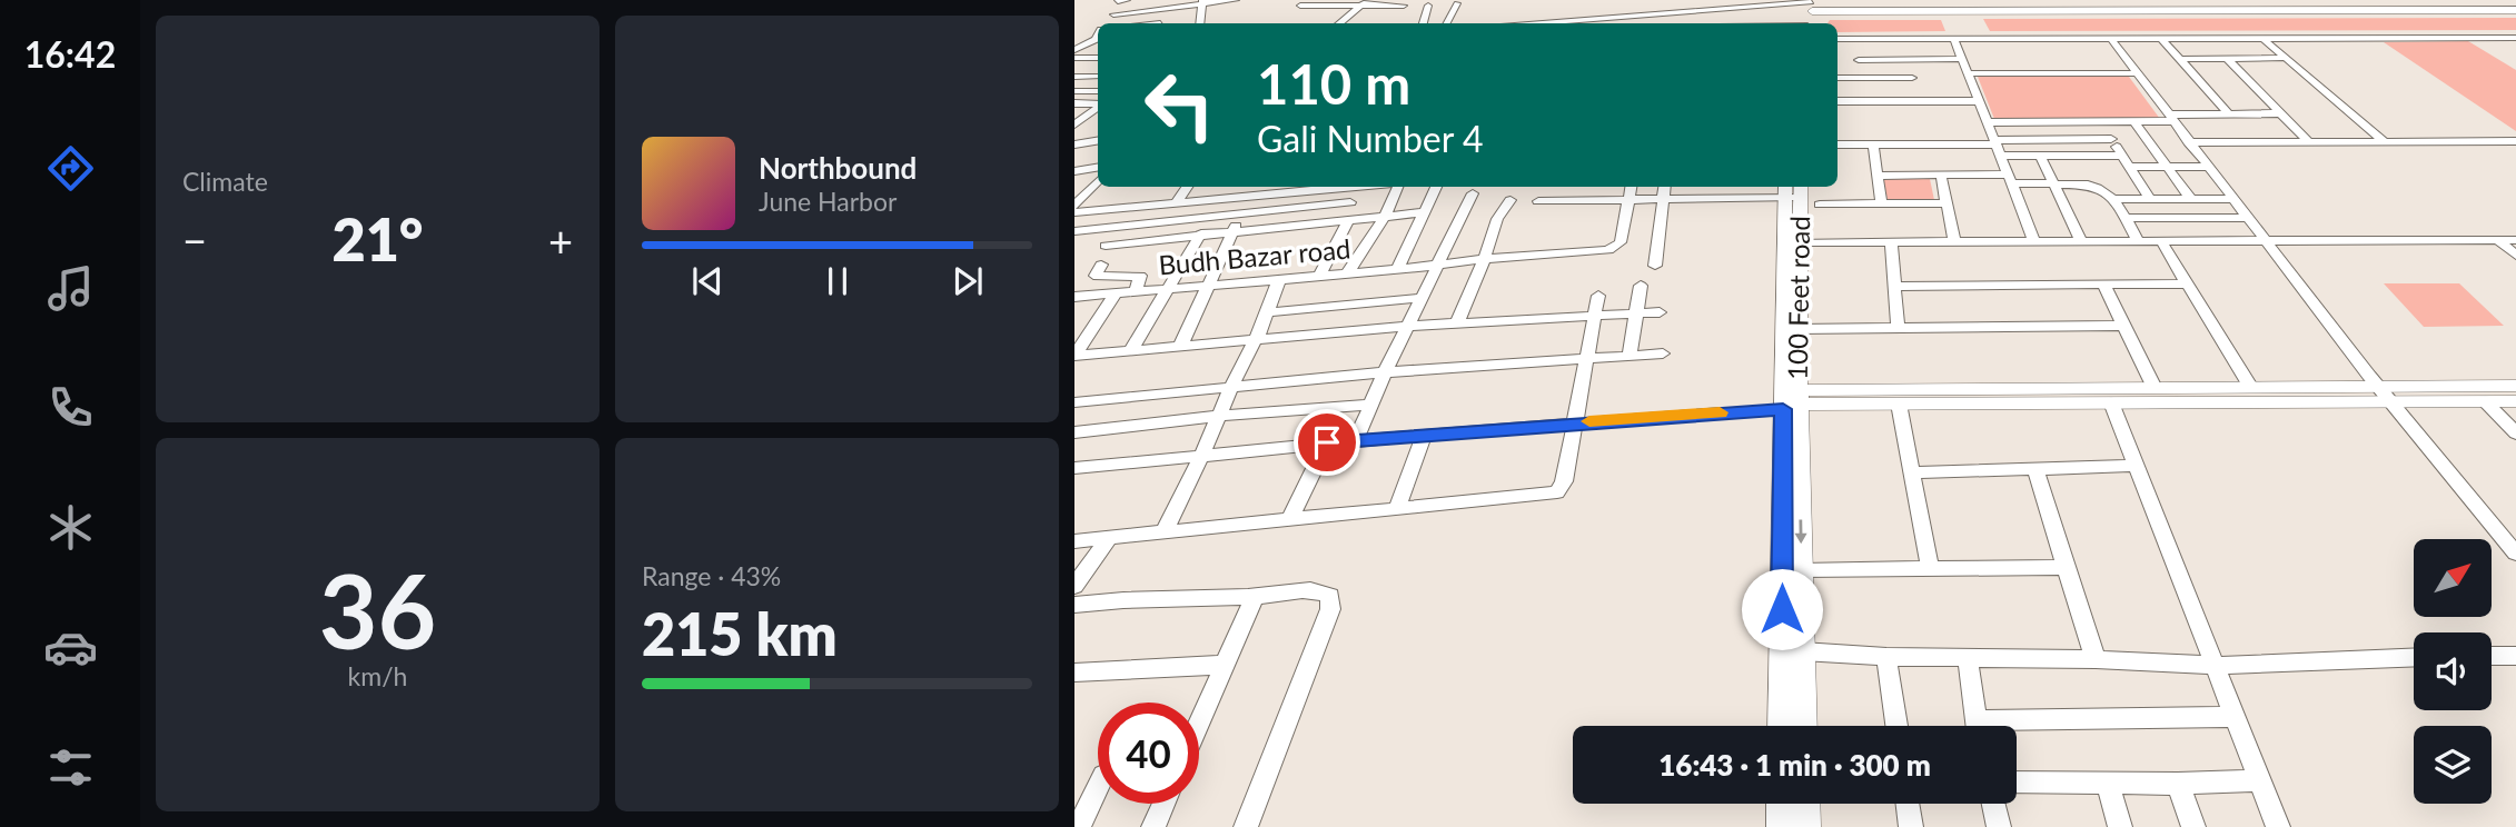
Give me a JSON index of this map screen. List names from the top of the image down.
{
  "streets": {
    "street": ["Budh Bazar road", "100 Feet road"]
  },
  "north": "top right",
  "page": {
    "tabs": "16:42",
    "tile": [
      "Climate",
      ["36", "km/h"],
      ["Range · 43%", "215 km"]
    ],
    "turn": ["110 m", "Gali Number 4"],
    "song": ["Northbound", "June Harbor"],
    "heat": ["−", "21°", "+"],
    "limit": "40",
    "trip": "16:43 · 1 min · 300 m"
  }
}
